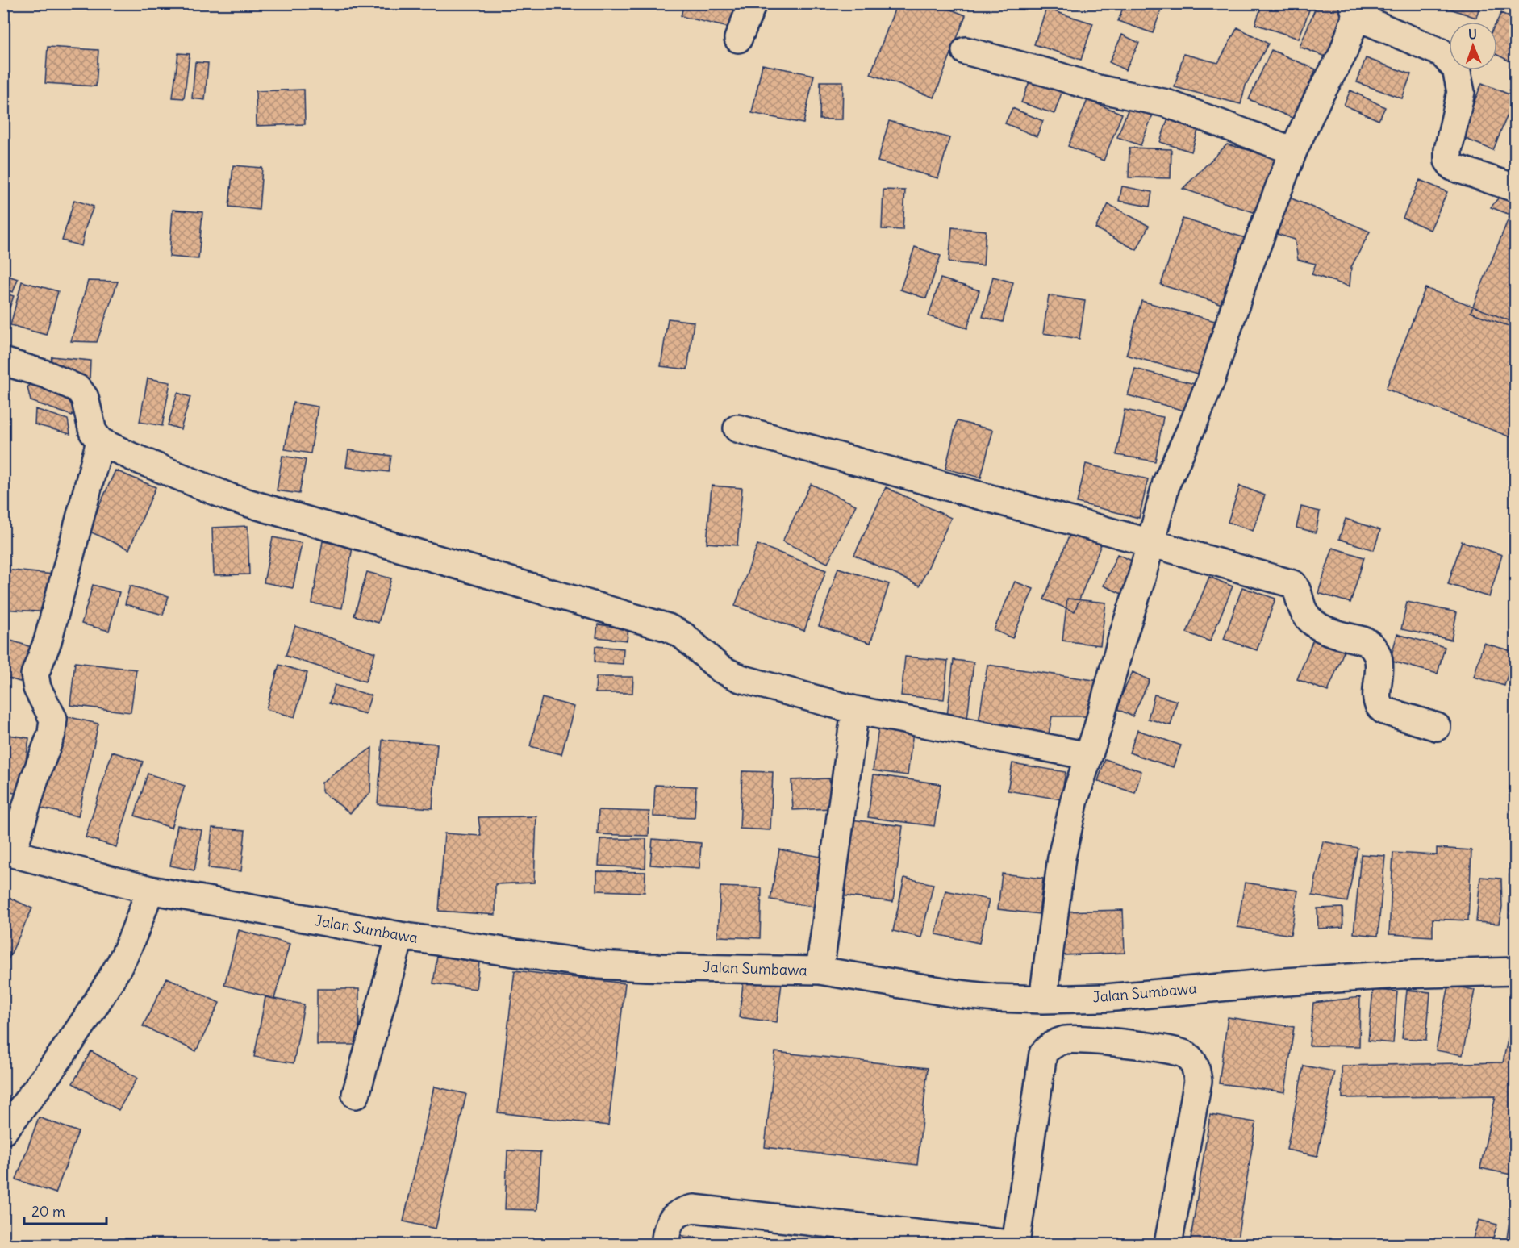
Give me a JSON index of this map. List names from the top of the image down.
{
  "streets": {
    "street": ["Jalan Sumbawa"]
  },
  "scale_bar": "20 m",
  "north": "top"
}
